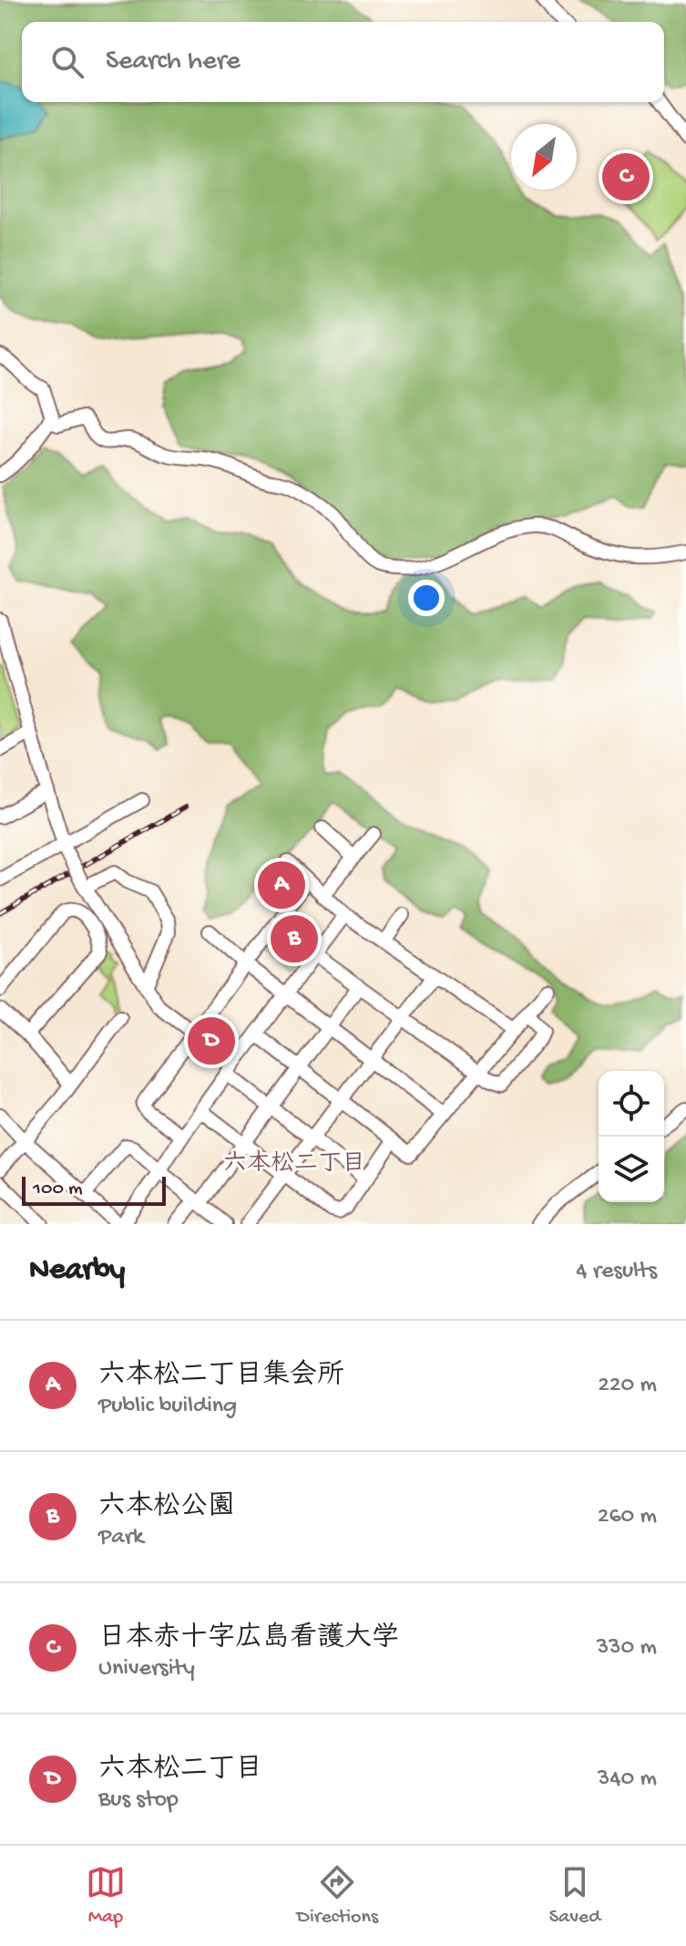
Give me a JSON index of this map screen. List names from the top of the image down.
{
  "districts": ["六本松二丁目"],
  "scale_bar": "100 m",
  "north": "bottom left",
  "page": {
    "search": "Search here",
    "pins": [
      "C",
      "A",
      "B",
      "D"
    ],
    "scale": "100 m",
    "heading": ["Nearby", "4 results"],
    "list": [
      {
        "mark": "A",
        "name": "六本松二丁目集会所",
        "note": "Public building",
        "value": "220 m"
      },
      {
        "mark": "B",
        "name": "六本松公園",
        "note": "Park",
        "value": "260 m"
      },
      {
        "mark": "C",
        "name": "日本赤十字広島看護大学",
        "note": "University",
        "value": "330 m"
      },
      {
        "mark": "D",
        "name": "六本松二丁目",
        "note": "Bus stop",
        "value": "340 m"
      }
    ],
    "nav": ["Map", "Directions", "Saved"]
  }
}
